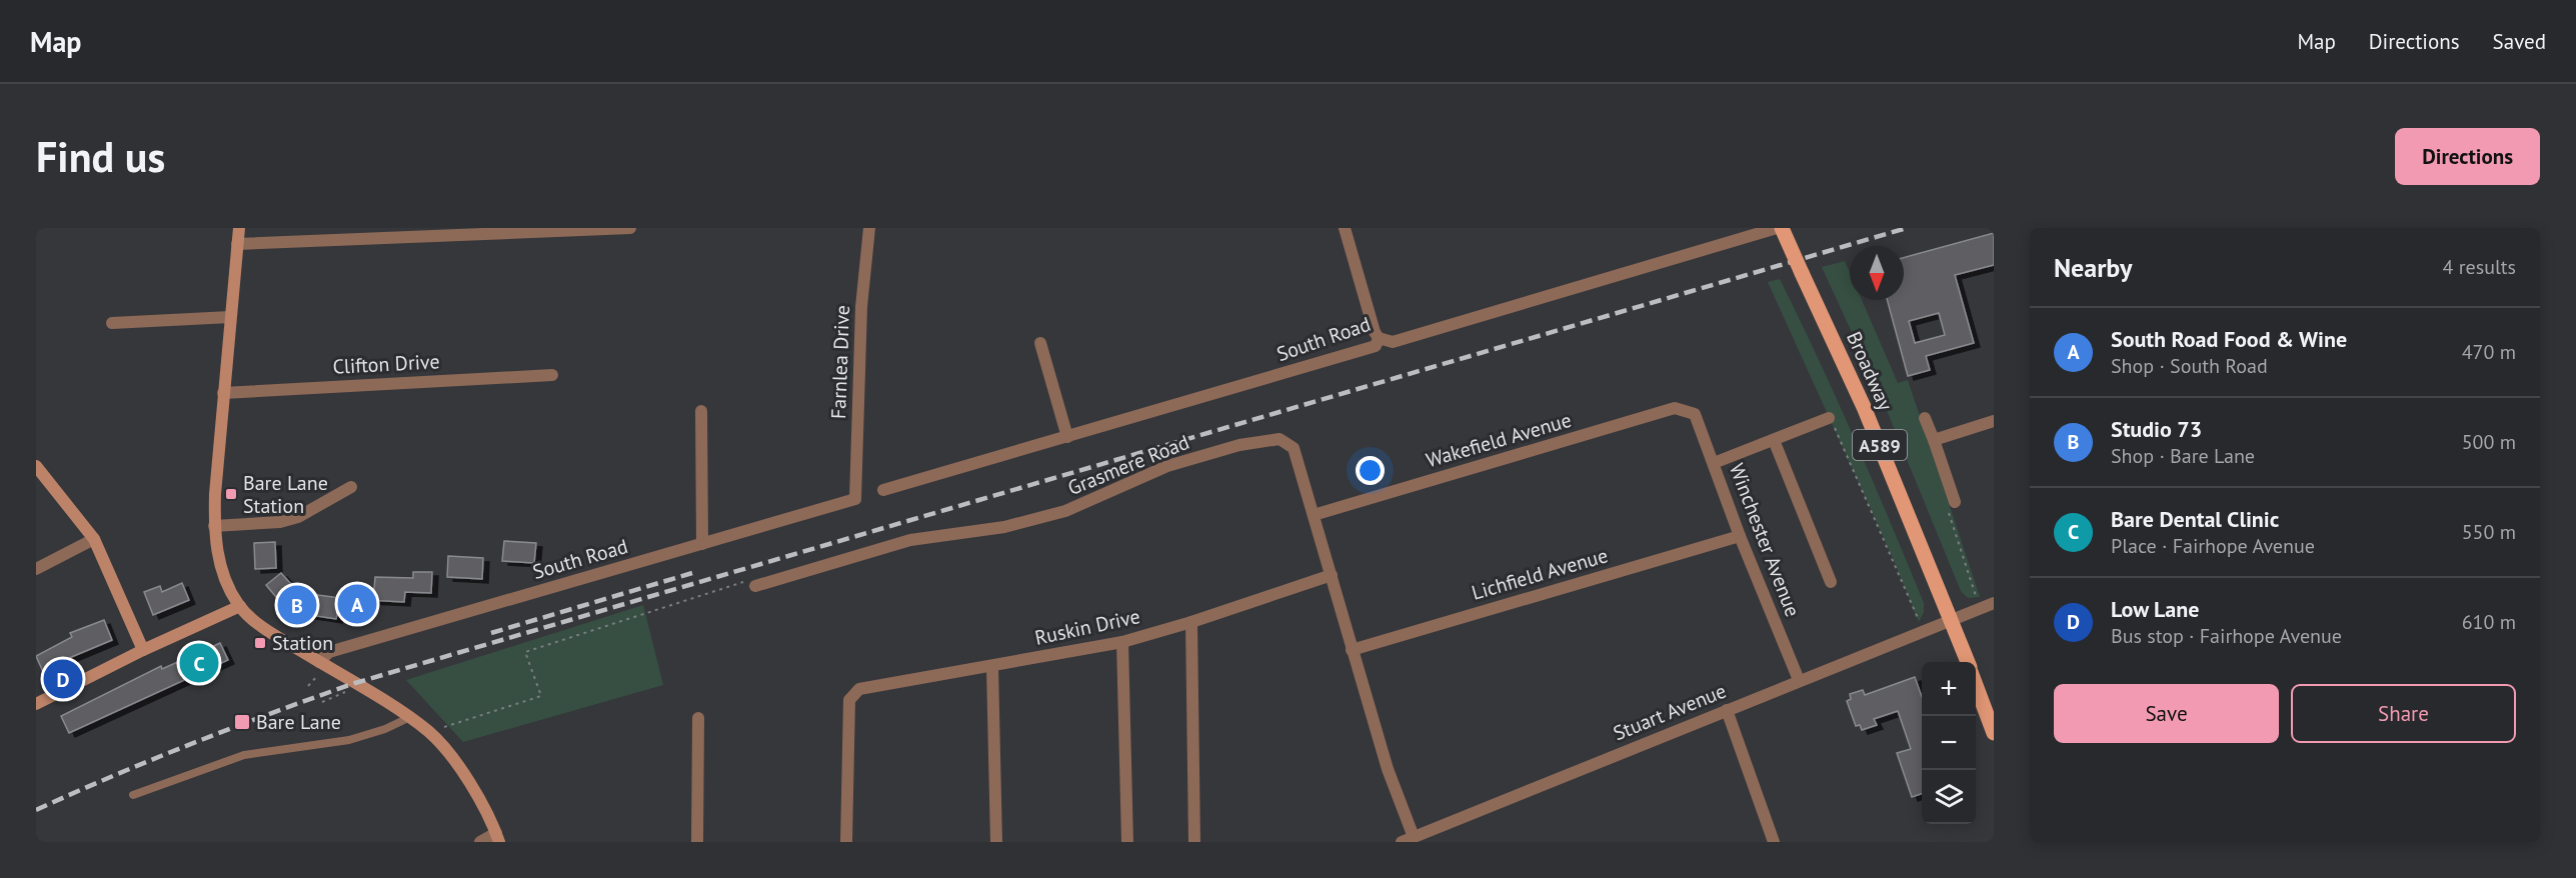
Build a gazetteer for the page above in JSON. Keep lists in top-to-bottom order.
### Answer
{
  "streets": {
    "main road": ["Broadway", "A589"],
    "street": [
      "South Road",
      "Farnlea Drive",
      "Clifton Drive",
      "Wakefield Avenue",
      "Grasmere Road",
      "Winchester Avenue",
      "Lichfield Avenue",
      "Ruskin Drive",
      "Stuart Avenue"
    ]
  },
  "crossings": [
    ["South Road", "Farnlea Drive"],
    ["South Road", "Broadway"],
    ["Broadway", "Stuart Avenue"],
    ["Wakefield Avenue", "Grasmere Road"],
    ["Wakefield Avenue", "Winchester Avenue"],
    ["Grasmere Road", "Lichfield Avenue"],
    ["Grasmere Road", "Ruskin Drive"],
    ["Grasmere Road", "Stuart Avenue"],
    ["Winchester Avenue", "Lichfield Avenue"],
    ["Winchester Avenue", "Stuart Avenue"]
  ],
  "places": {
    "transit": ["Bare Lane Station", "Station", "Bare Lane"]
  },
  "north": "bottom",
  "page": {
    "header": "Map",
    "nav": ["Map", "Directions", "Saved"],
    "buttons": [
      "Directions",
      ["Save", "Share"]
    ],
    "title": "Find us",
    "heading": ["Nearby", "4 results"],
    "list": [
      {
        "mark": "A",
        "name": "South Road Food & Wine",
        "note": "Shop · South Road",
        "value": "470 m"
      },
      {
        "mark": "B",
        "name": "Studio 73",
        "note": "Shop · Bare Lane",
        "value": "500 m"
      },
      {
        "mark": "C",
        "name": "Bare Dental Clinic",
        "note": "Place · Fairhope Avenue",
        "value": "550 m"
      },
      {
        "mark": "D",
        "name": "Low Lane",
        "note": "Bus stop · Fairhope Avenue",
        "value": "610 m"
      }
    ],
    "pins": [
      "A",
      "B",
      "C",
      "D"
    ],
    "map_buttons": ["+", "−"]
  }
}
